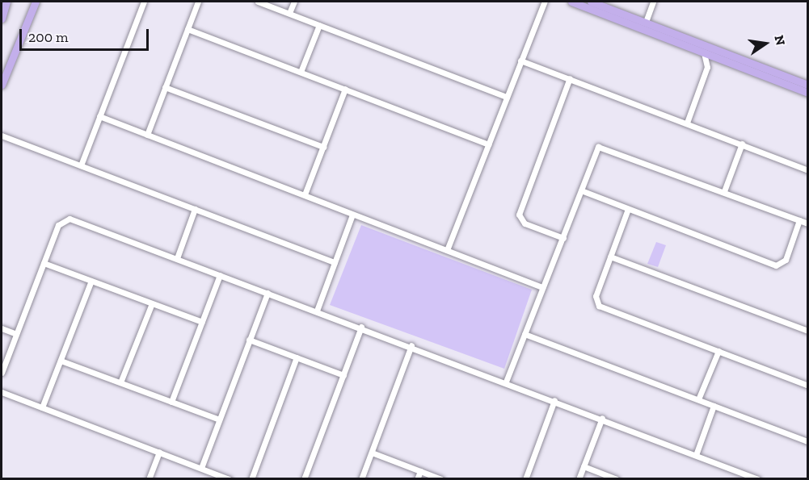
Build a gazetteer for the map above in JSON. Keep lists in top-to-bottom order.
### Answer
{
  "scale_bar": "200 m",
  "north": "right"
}
